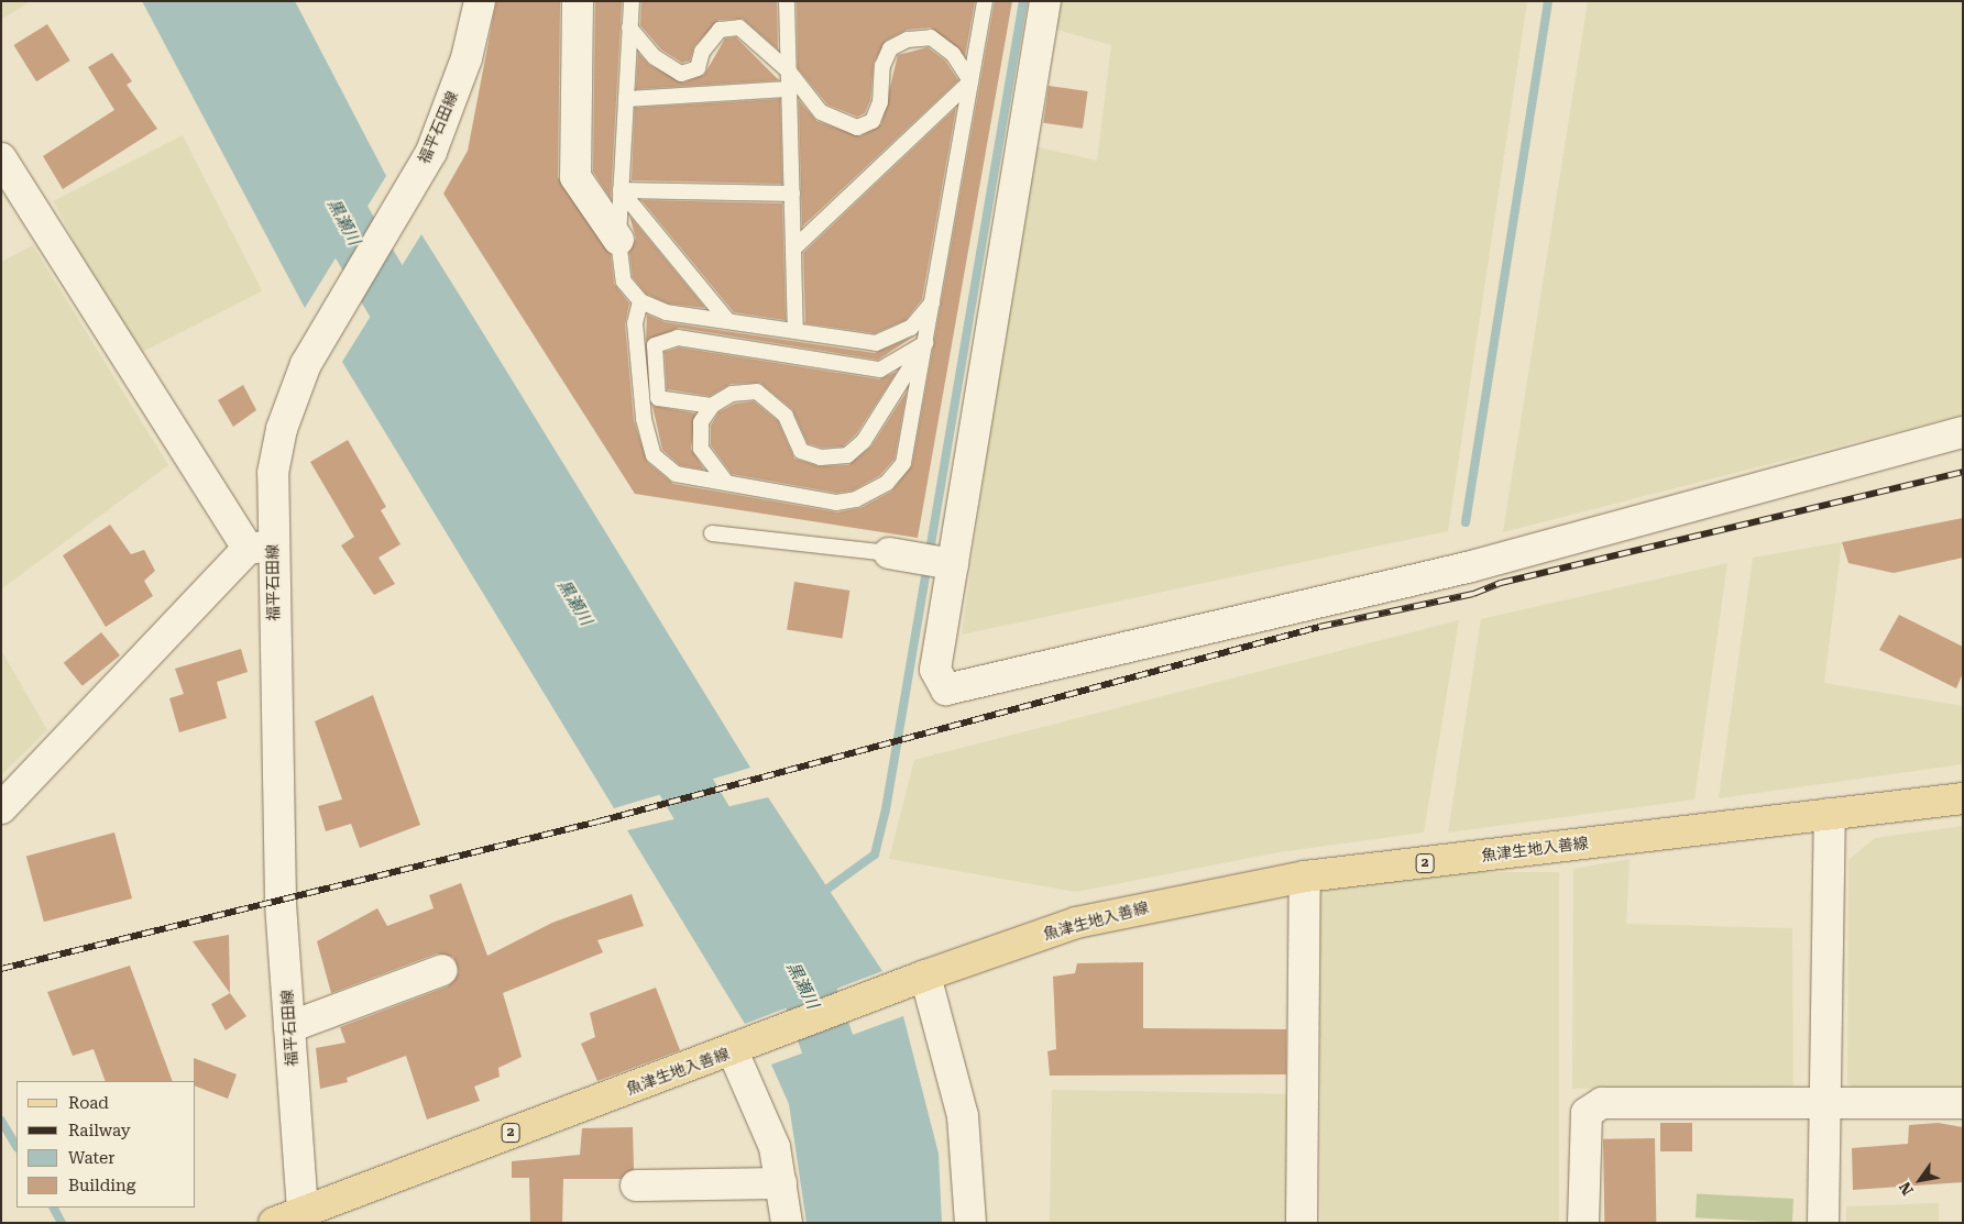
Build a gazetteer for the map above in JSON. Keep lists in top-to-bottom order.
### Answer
{
  "streets": {
    "main road": ["魚津生地入善線", "2"],
    "street": ["福平石田線"]
  },
  "crossings": [
    ["福平石田線", "魚津生地入善線"]
  ],
  "water": ["黒瀬川"],
  "legend": [
    "Road",
    "Railway",
    "Water",
    "Building"
  ],
  "north": "bottom left"
}
